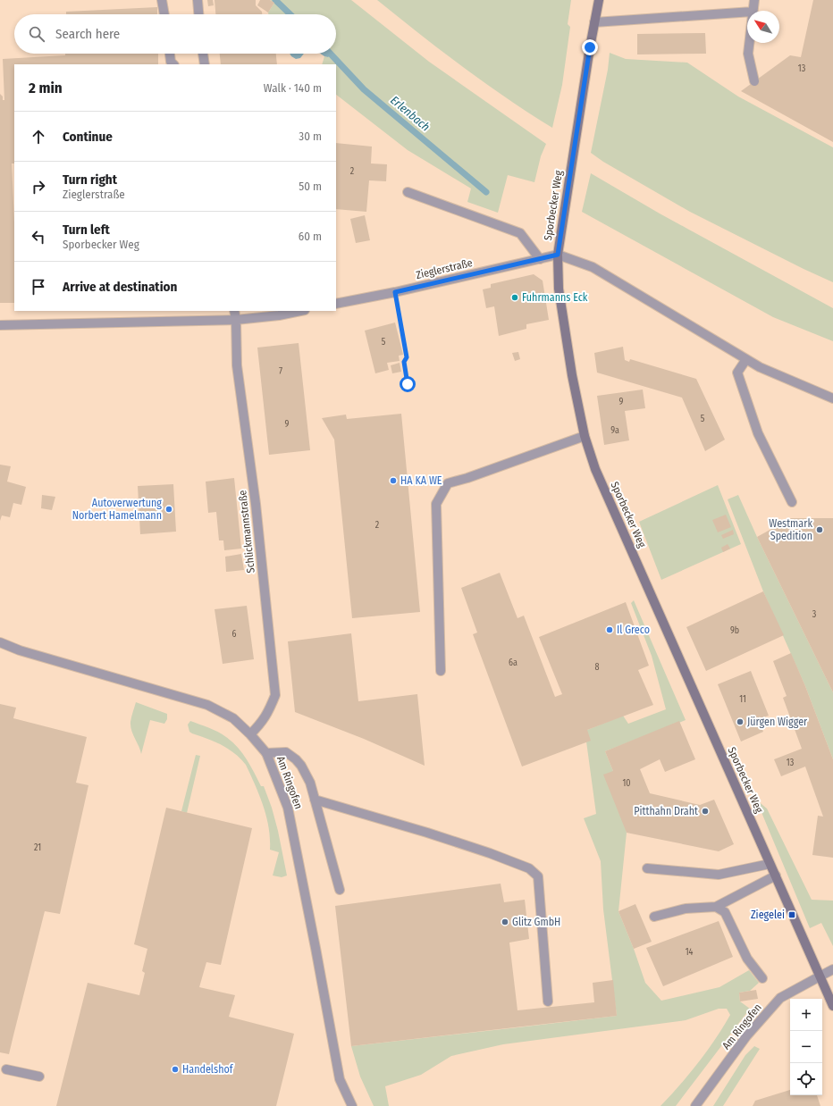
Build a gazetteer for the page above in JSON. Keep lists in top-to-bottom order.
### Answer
{
  "streets": {
    "street": [
      "Sporbecker Weg",
      "Zieglerstraße",
      "Schlickmannstraße",
      "Am Ringofen"
    ]
  },
  "crossings": [
    ["Sporbecker Weg", "Zieglerstraße"],
    ["Sporbecker Weg", "Am Ringofen"],
    ["Schlickmannstraße", "Am Ringofen"]
  ],
  "water": ["Erlenbach"],
  "places": {
    "other": [
      "Fuhrmanns Eck",
      "HA KA WE",
      "Autoverwertung Norbert Hamelmann",
      "Westmark Spedition",
      "Il Greco",
      "Jürgen Wigger",
      "Pitthahn Draht",
      "Glitz GmbH",
      "Handelshof"
    ],
    "transit": ["Ziegelei"]
  },
  "house_numbers": [
    "13",
    "2",
    "5",
    "7",
    "9",
    "5",
    "9",
    "9a",
    "2",
    "3",
    "9b",
    "6",
    "6a",
    "8",
    "11",
    "13",
    "10",
    "21",
    "14"
  ],
  "north": "top left",
  "page": {
    "search": "Search here",
    "heading": ["2 min", "Walk · 140 m"],
    "list": [
      ["Continue", "30 m"],
      ["Turn right", "Zieglerstraße", "50 m"],
      ["Turn left", "Sporbecker Weg", "60 m"],
      "Arrive at destination"
    ],
    "map_buttons": ["+", "−"]
  }
}
